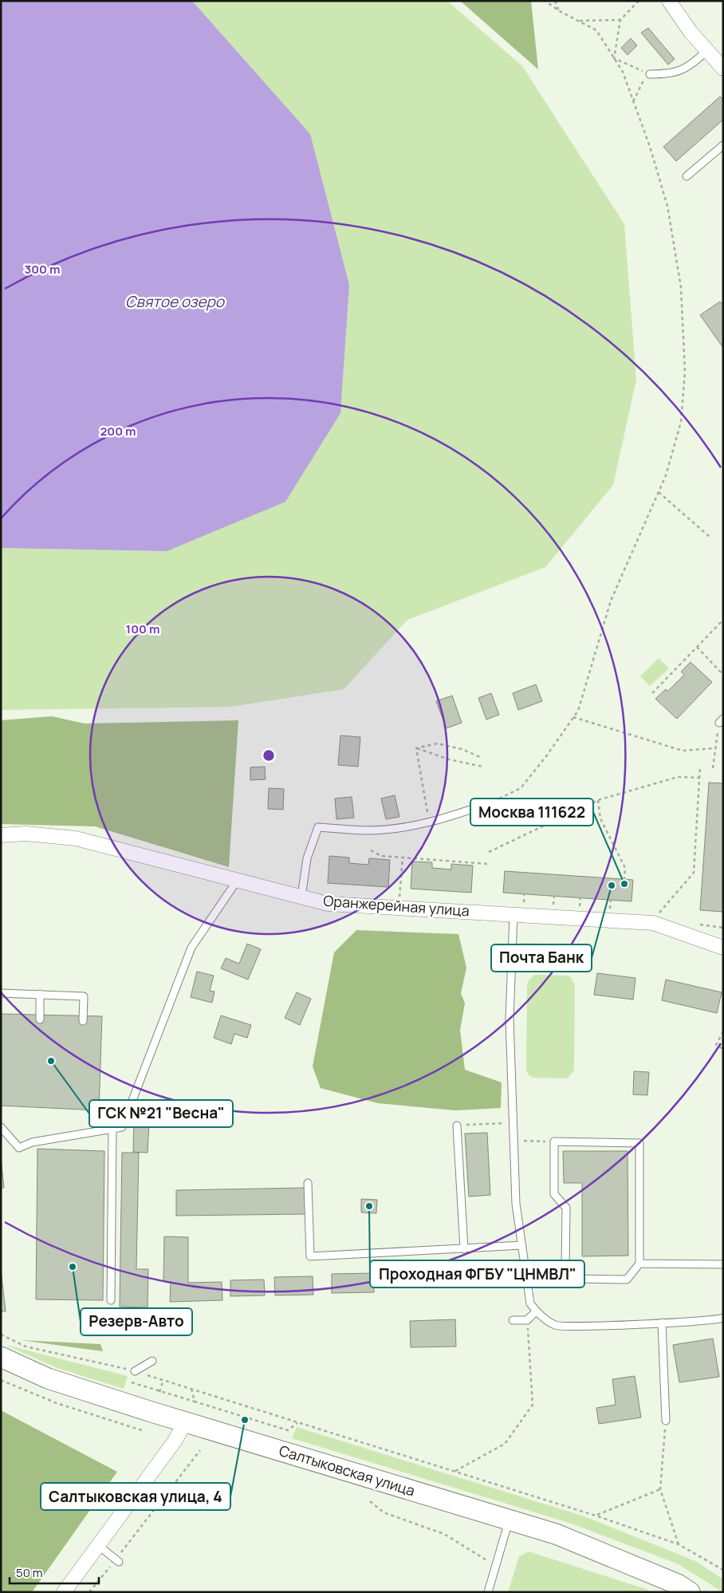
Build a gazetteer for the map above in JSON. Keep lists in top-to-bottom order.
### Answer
{
  "streets": {
    "main road": ["Салтыковская улица"],
    "street": ["Оранжерейная улица"]
  },
  "water": ["Святое озеро"],
  "places": [
    "Москва 111622",
    "Почта Банк",
    "ГСК №21 \"Весна\"",
    "Проходная ФГБУ \"ЦНМВЛ\"",
    "Резерв-Авто",
    "Салтыковская улица, 4"
  ],
  "scale_bar": "50 m",
  "rings": ["300 m", "200 m", "100 m"]
}
